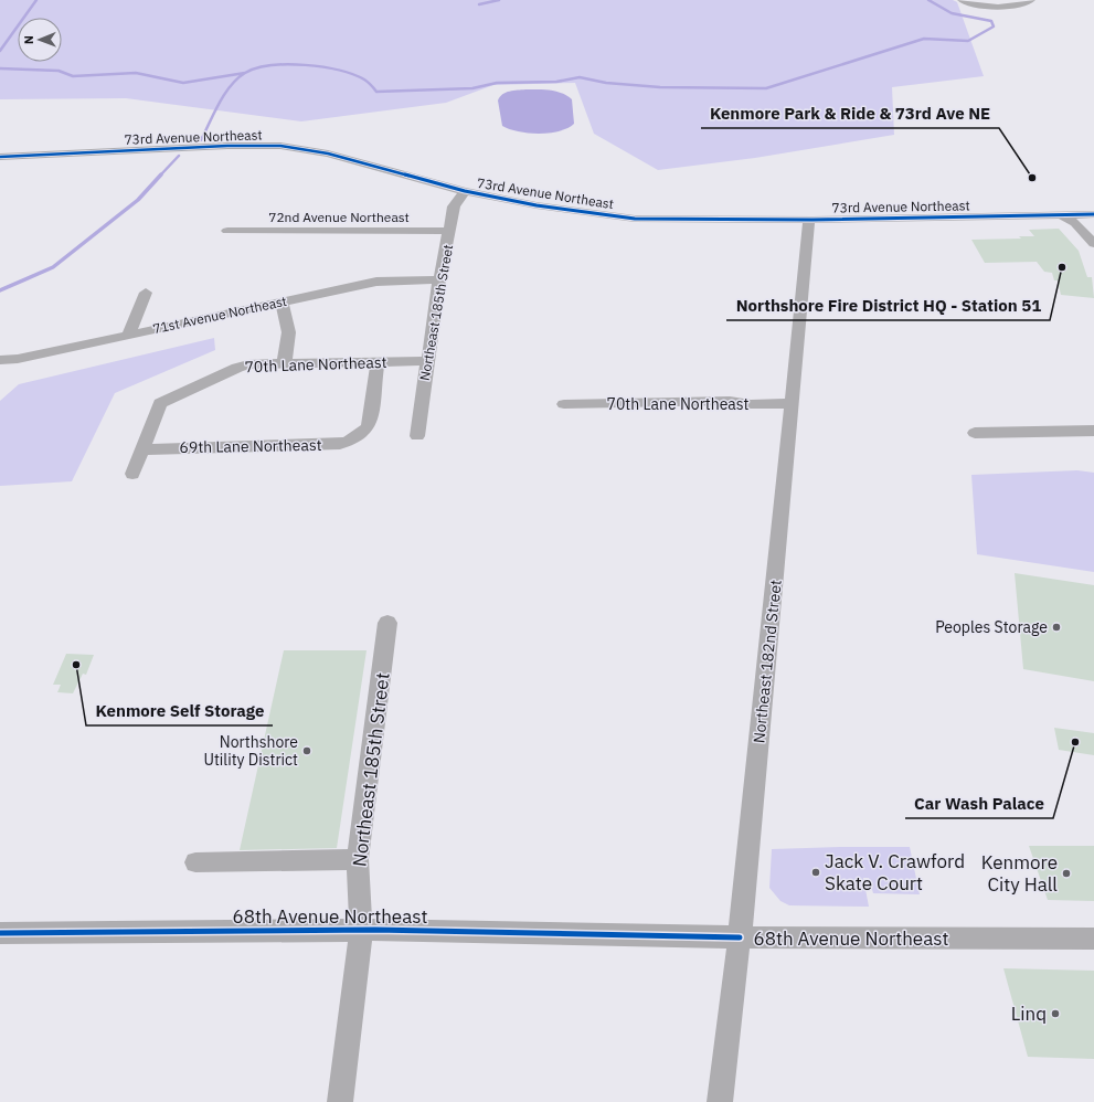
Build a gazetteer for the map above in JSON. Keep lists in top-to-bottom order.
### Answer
{
  "streets": {
    "street": [
      "73rd Avenue Northeast",
      "72nd Avenue Northeast",
      "Northeast 185th Street",
      "71st Avenue Northeast",
      "70th Lane Northeast",
      "69th Lane Northeast",
      "Northeast 182nd Street",
      "68th Avenue Northeast"
    ]
  },
  "crossings": [
    ["73rd Avenue Northeast", "Northeast 185th Street"],
    ["73rd Avenue Northeast", "Northeast 182nd Street"],
    ["72nd Avenue Northeast", "Northeast 185th Street"],
    ["Northeast 185th Street", "71st Avenue Northeast"],
    ["Northeast 185th Street", "70th Lane Northeast"],
    ["Northeast 185th Street", "68th Avenue Northeast"],
    ["70th Lane Northeast", "69th Lane Northeast"],
    ["70th Lane Northeast", "Northeast 182nd Street"],
    ["Northeast 182nd Street", "68th Avenue Northeast"]
  ],
  "places": [
    "Kenmore Park & Ride & 73rd Ave NE",
    "Northshore Fire District HQ - Station 51",
    "Peoples Storage",
    "Kenmore Self Storage",
    "Car Wash Palace",
    "Northshore Utility District",
    "Jack V. Crawford Skate Court",
    "Kenmore City Hall",
    "Linq"
  ],
  "north": "left"
}
